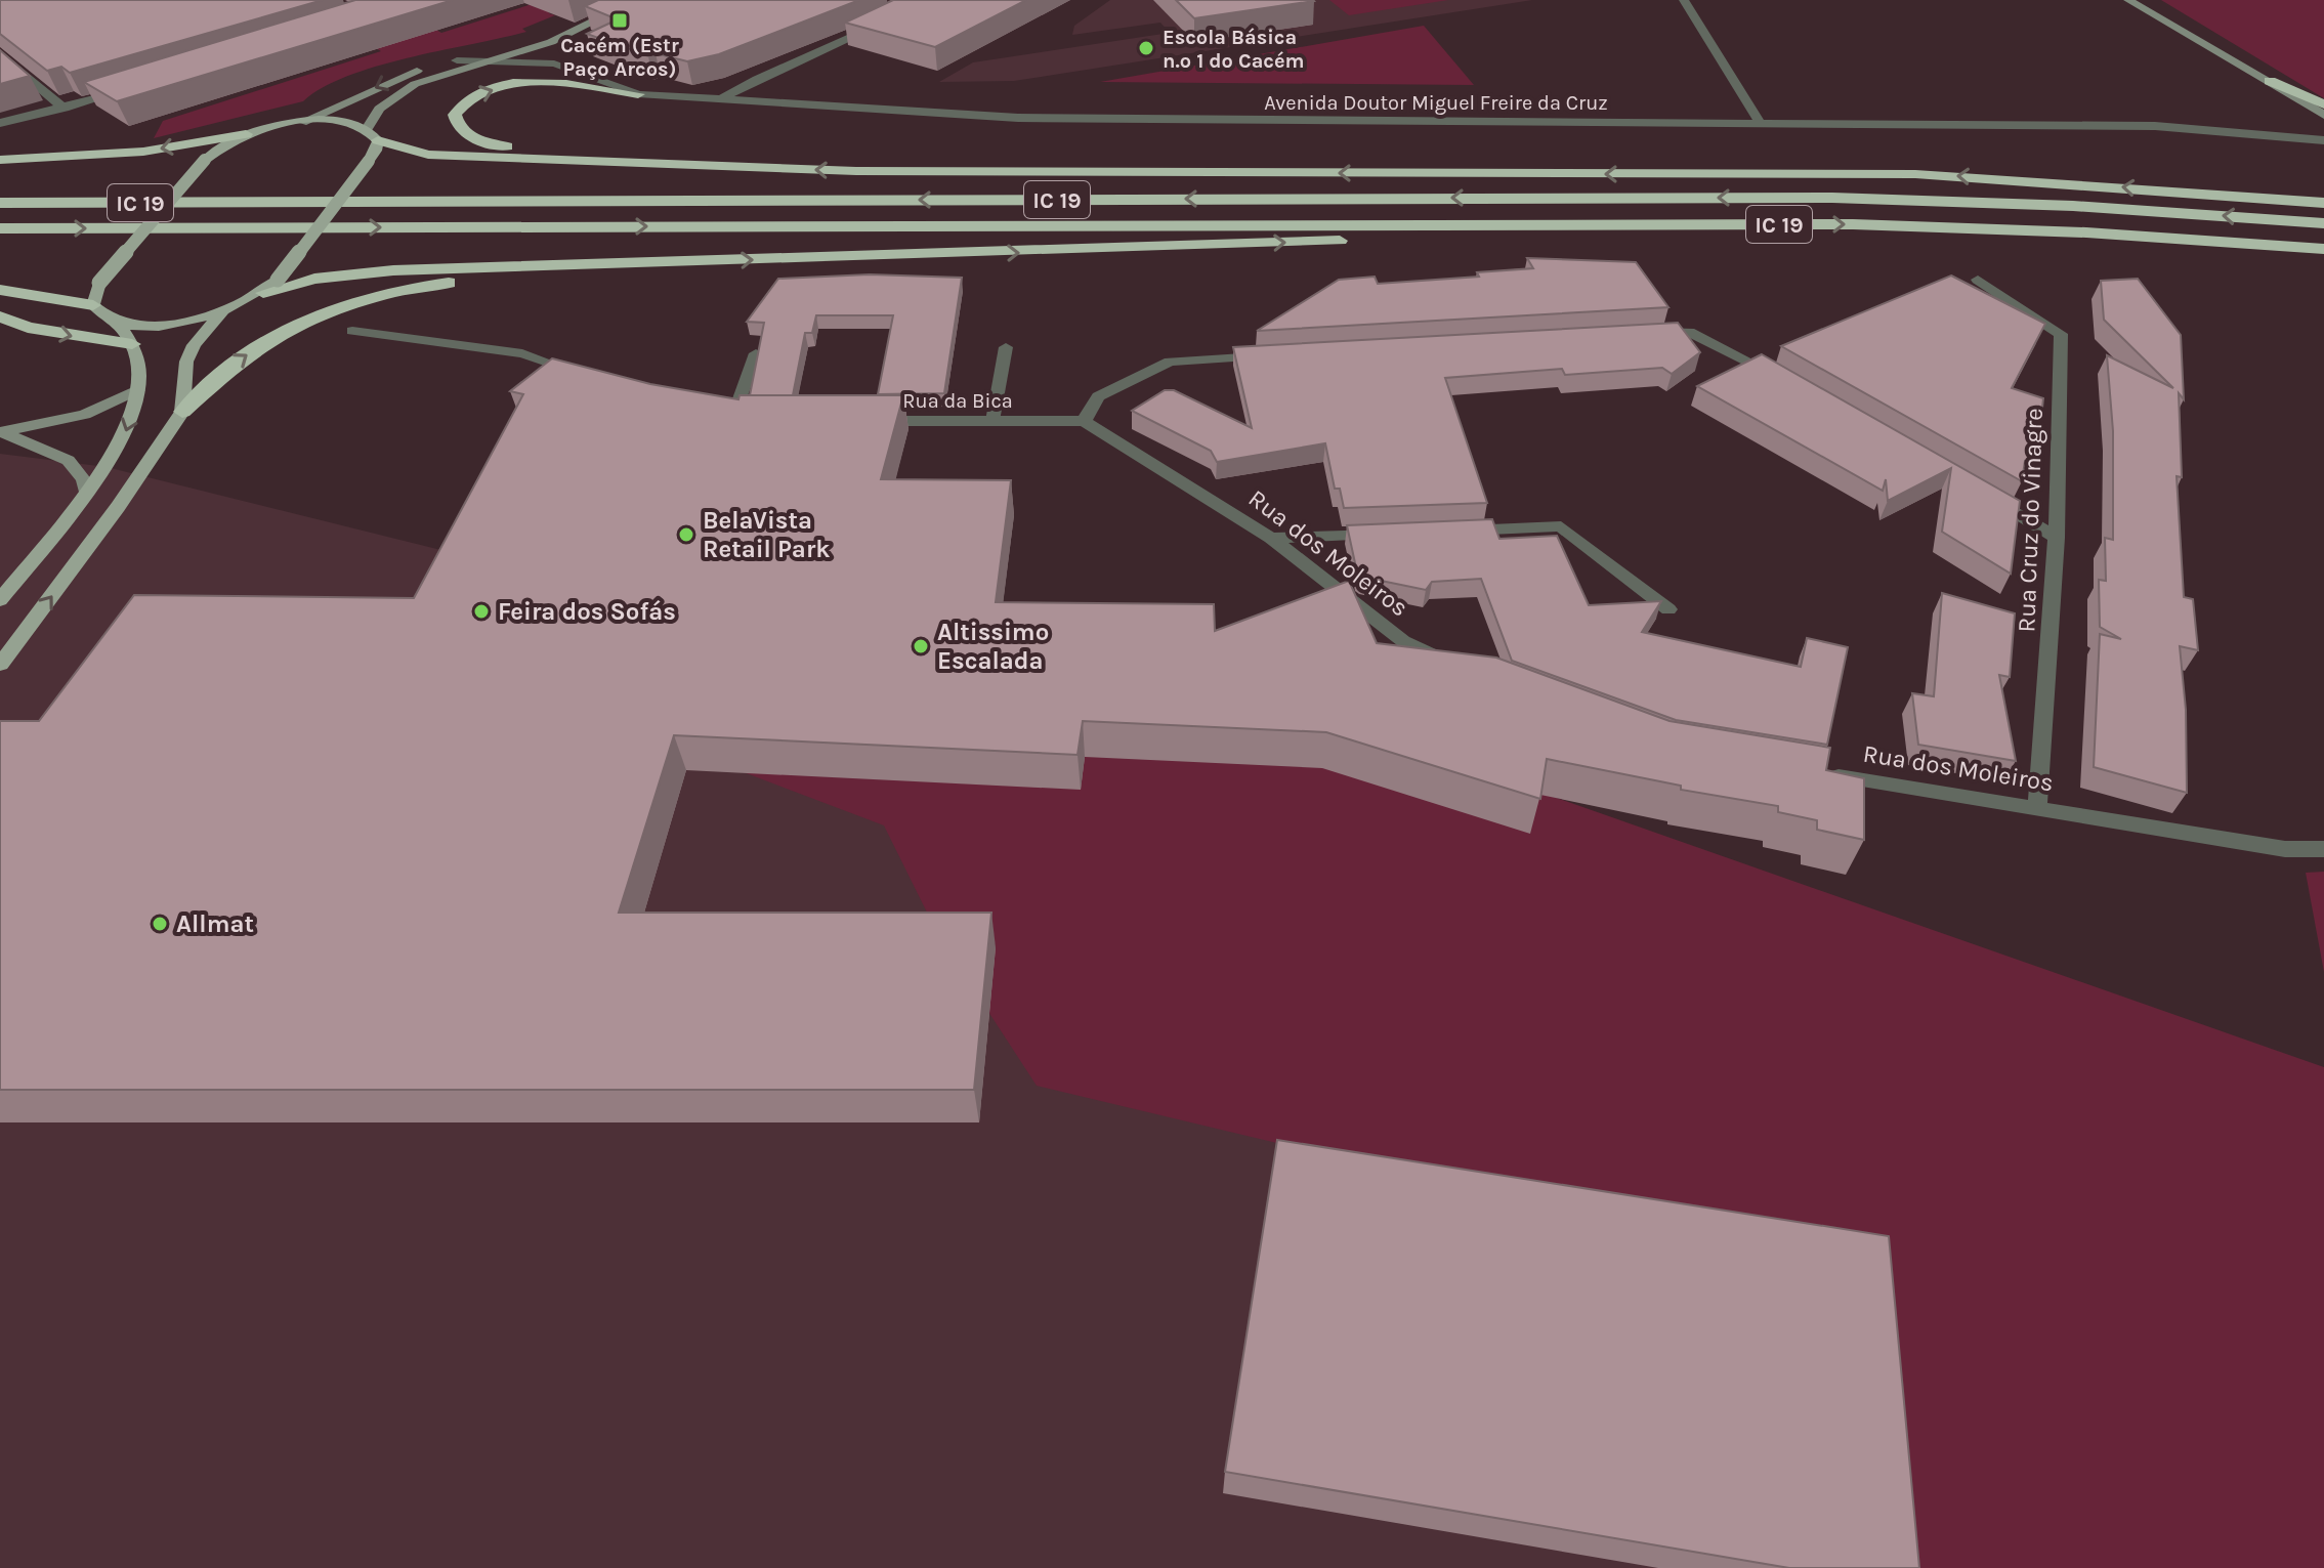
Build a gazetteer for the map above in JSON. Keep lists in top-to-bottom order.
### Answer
{
  "streets": {
    "highway": ["IC 19"],
    "street": [
      "Avenida Doutor Miguel Freire da Cruz",
      "Rua da Bica",
      "Rua Cruz do Vinagre",
      "Rua dos Moleiros"
    ]
  },
  "crossings": [
    ["Rua da Bica", "Rua dos Moleiros"],
    ["Rua Cruz do Vinagre", "Rua dos Moleiros"]
  ],
  "places": {
    "transit": ["Cacém (Estr Paço Arcos)"],
    "other": [
      "Escola Básica n.º 1 do Cacém",
      "BelaVista Retail Park",
      "Feira dos Sofás",
      "Altissimo Escalada",
      "Allmat"
    ]
  }
}
